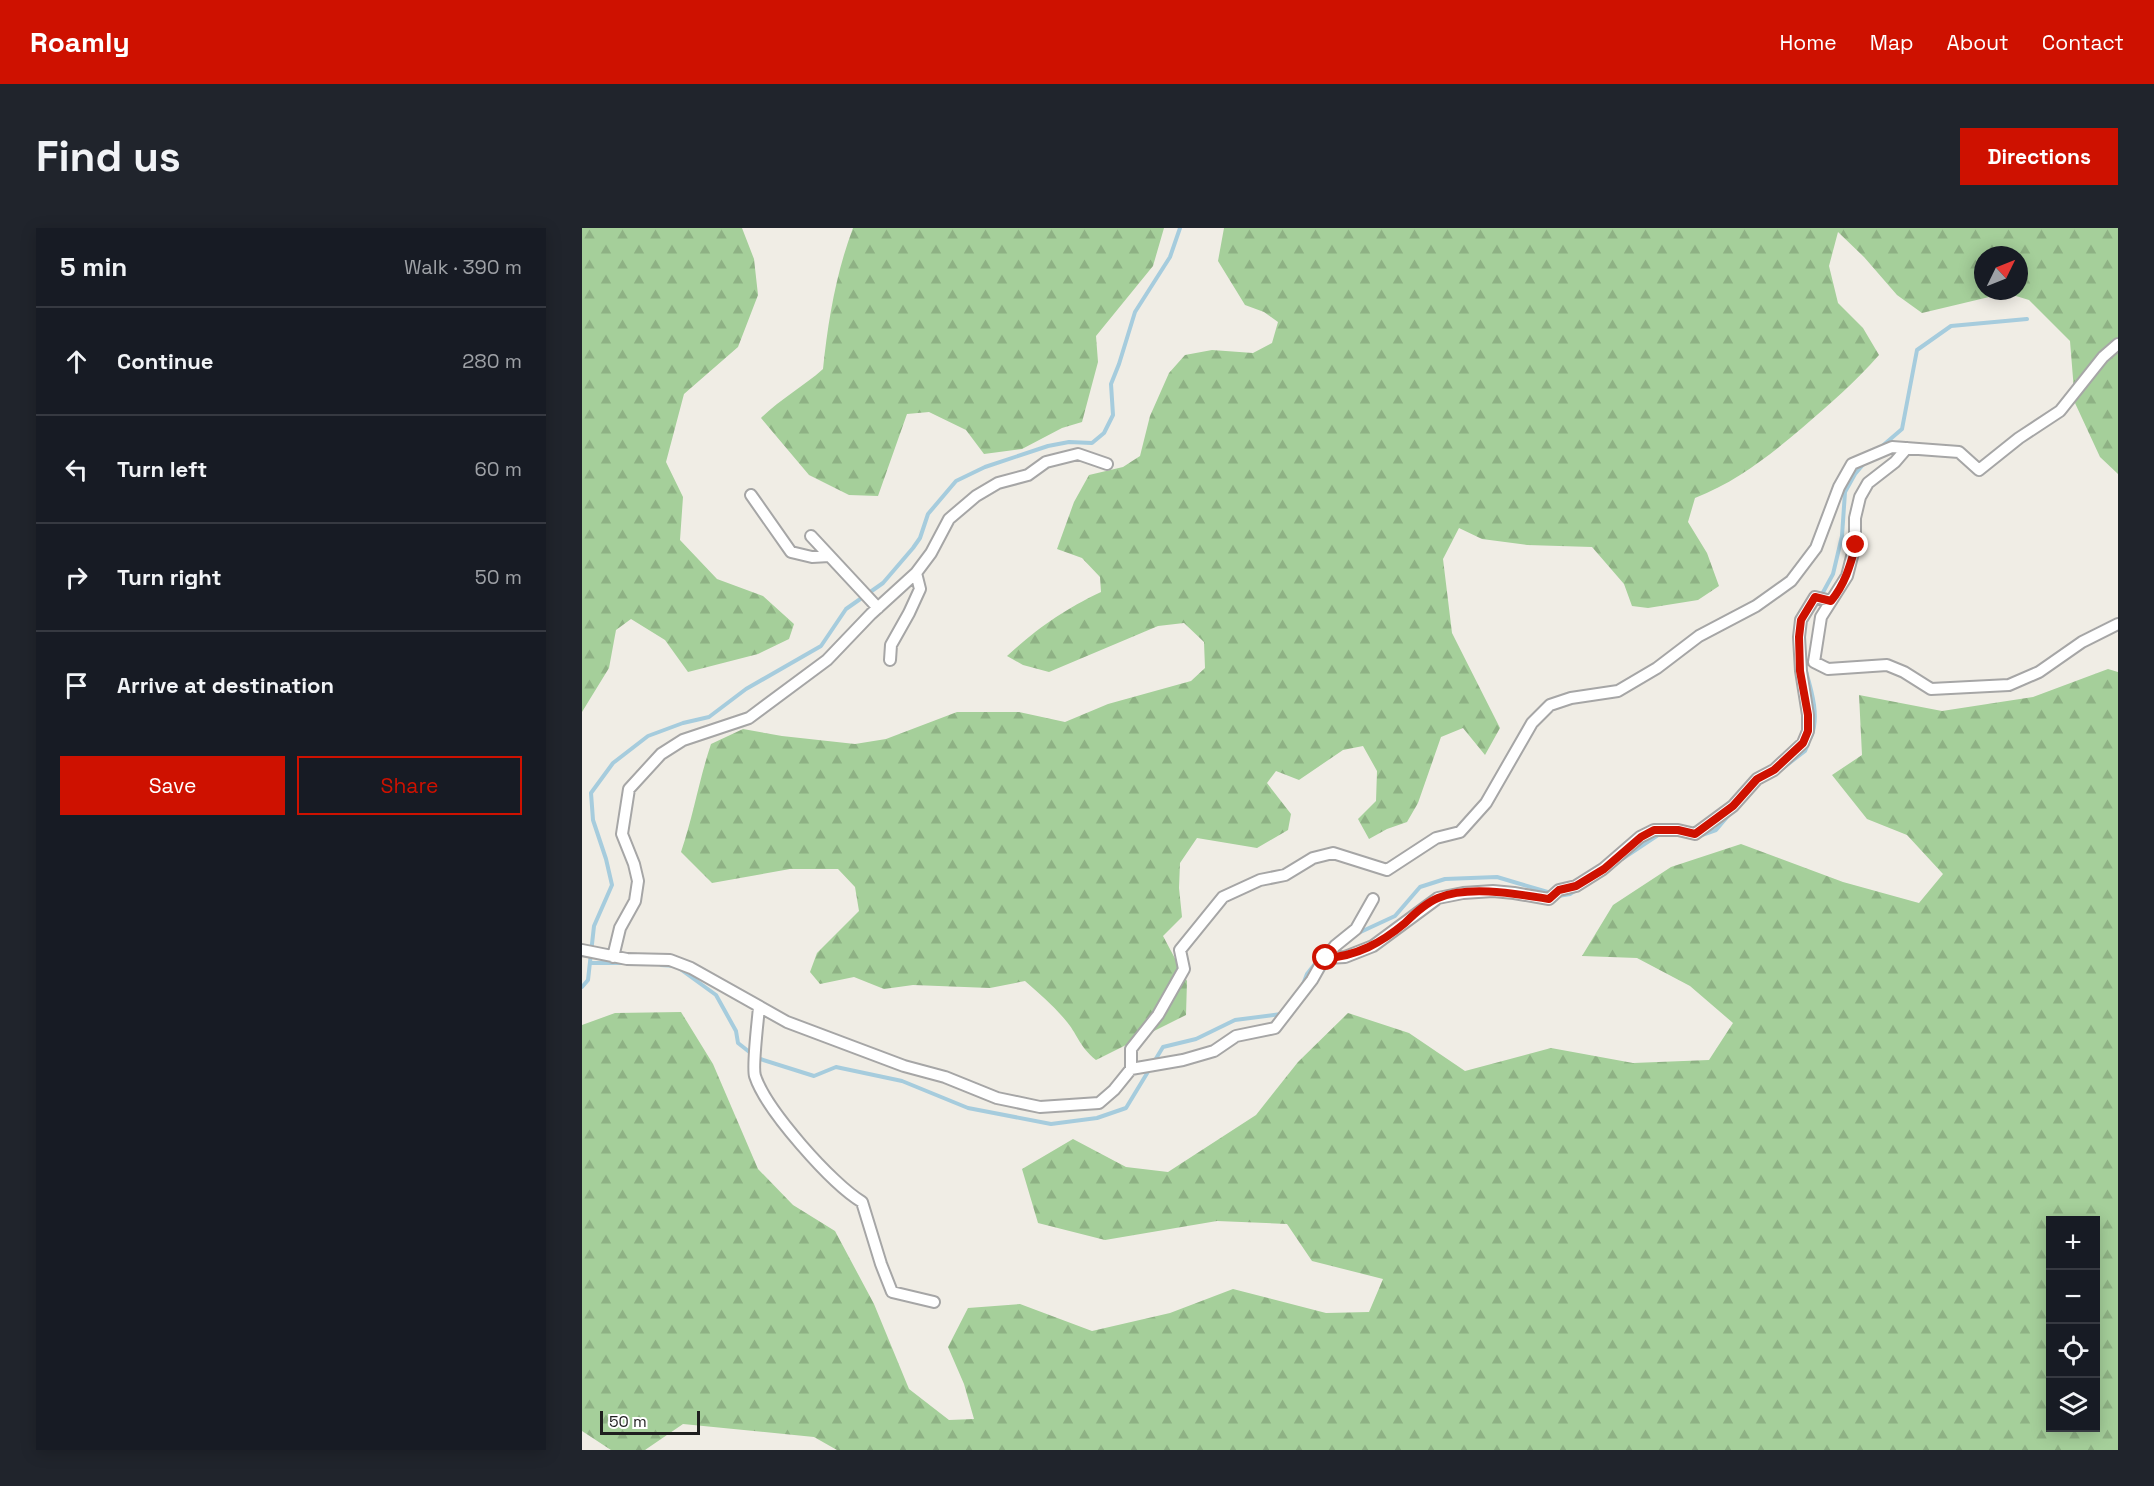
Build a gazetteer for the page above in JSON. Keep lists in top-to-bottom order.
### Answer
{
  "scale_bar": "50 m",
  "north": "top right",
  "page": {
    "header": "Roamly",
    "nav": [
      "Home",
      "Map",
      "About",
      "Contact"
    ],
    "buttons": [
      "Directions",
      ["Save", "Share"]
    ],
    "title": "Find us",
    "heading": ["5 min", "Walk · 390 m"],
    "list": [
      ["Continue", "280 m"],
      ["Turn left", "60 m"],
      ["Turn right", "50 m"],
      "Arrive at destination"
    ],
    "map_buttons": ["+", "−"],
    "scale": "50 m"
  }
}
